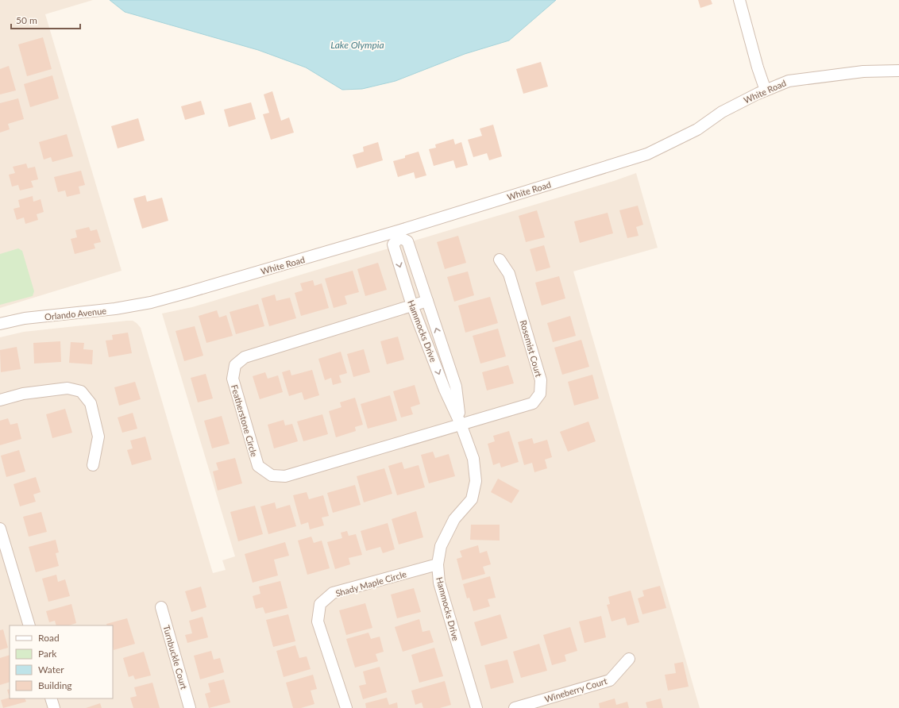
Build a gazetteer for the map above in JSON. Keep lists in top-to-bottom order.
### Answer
{
  "streets": {
    "street": [
      "White Road",
      "Orlando Avenue",
      "Hammocks Drive",
      "Rosemist Court",
      "Featherstone Circle",
      "Shady Maple Circle",
      "Turnbuckle Court",
      "Wineberry Court"
    ]
  },
  "crossings": [
    ["White Road", "Orlando Avenue"],
    ["White Road", "Hammocks Drive"],
    ["Hammocks Drive", "Rosemist Court"],
    ["Hammocks Drive", "Featherstone Circle"],
    ["Hammocks Drive", "Shady Maple Circle"],
    ["Rosemist Court", "Featherstone Circle"]
  ],
  "water": ["Lake Olympia"],
  "legend": [
    "Road",
    "Park",
    "Water",
    "Building"
  ],
  "scale_bar": "50 m"
}
